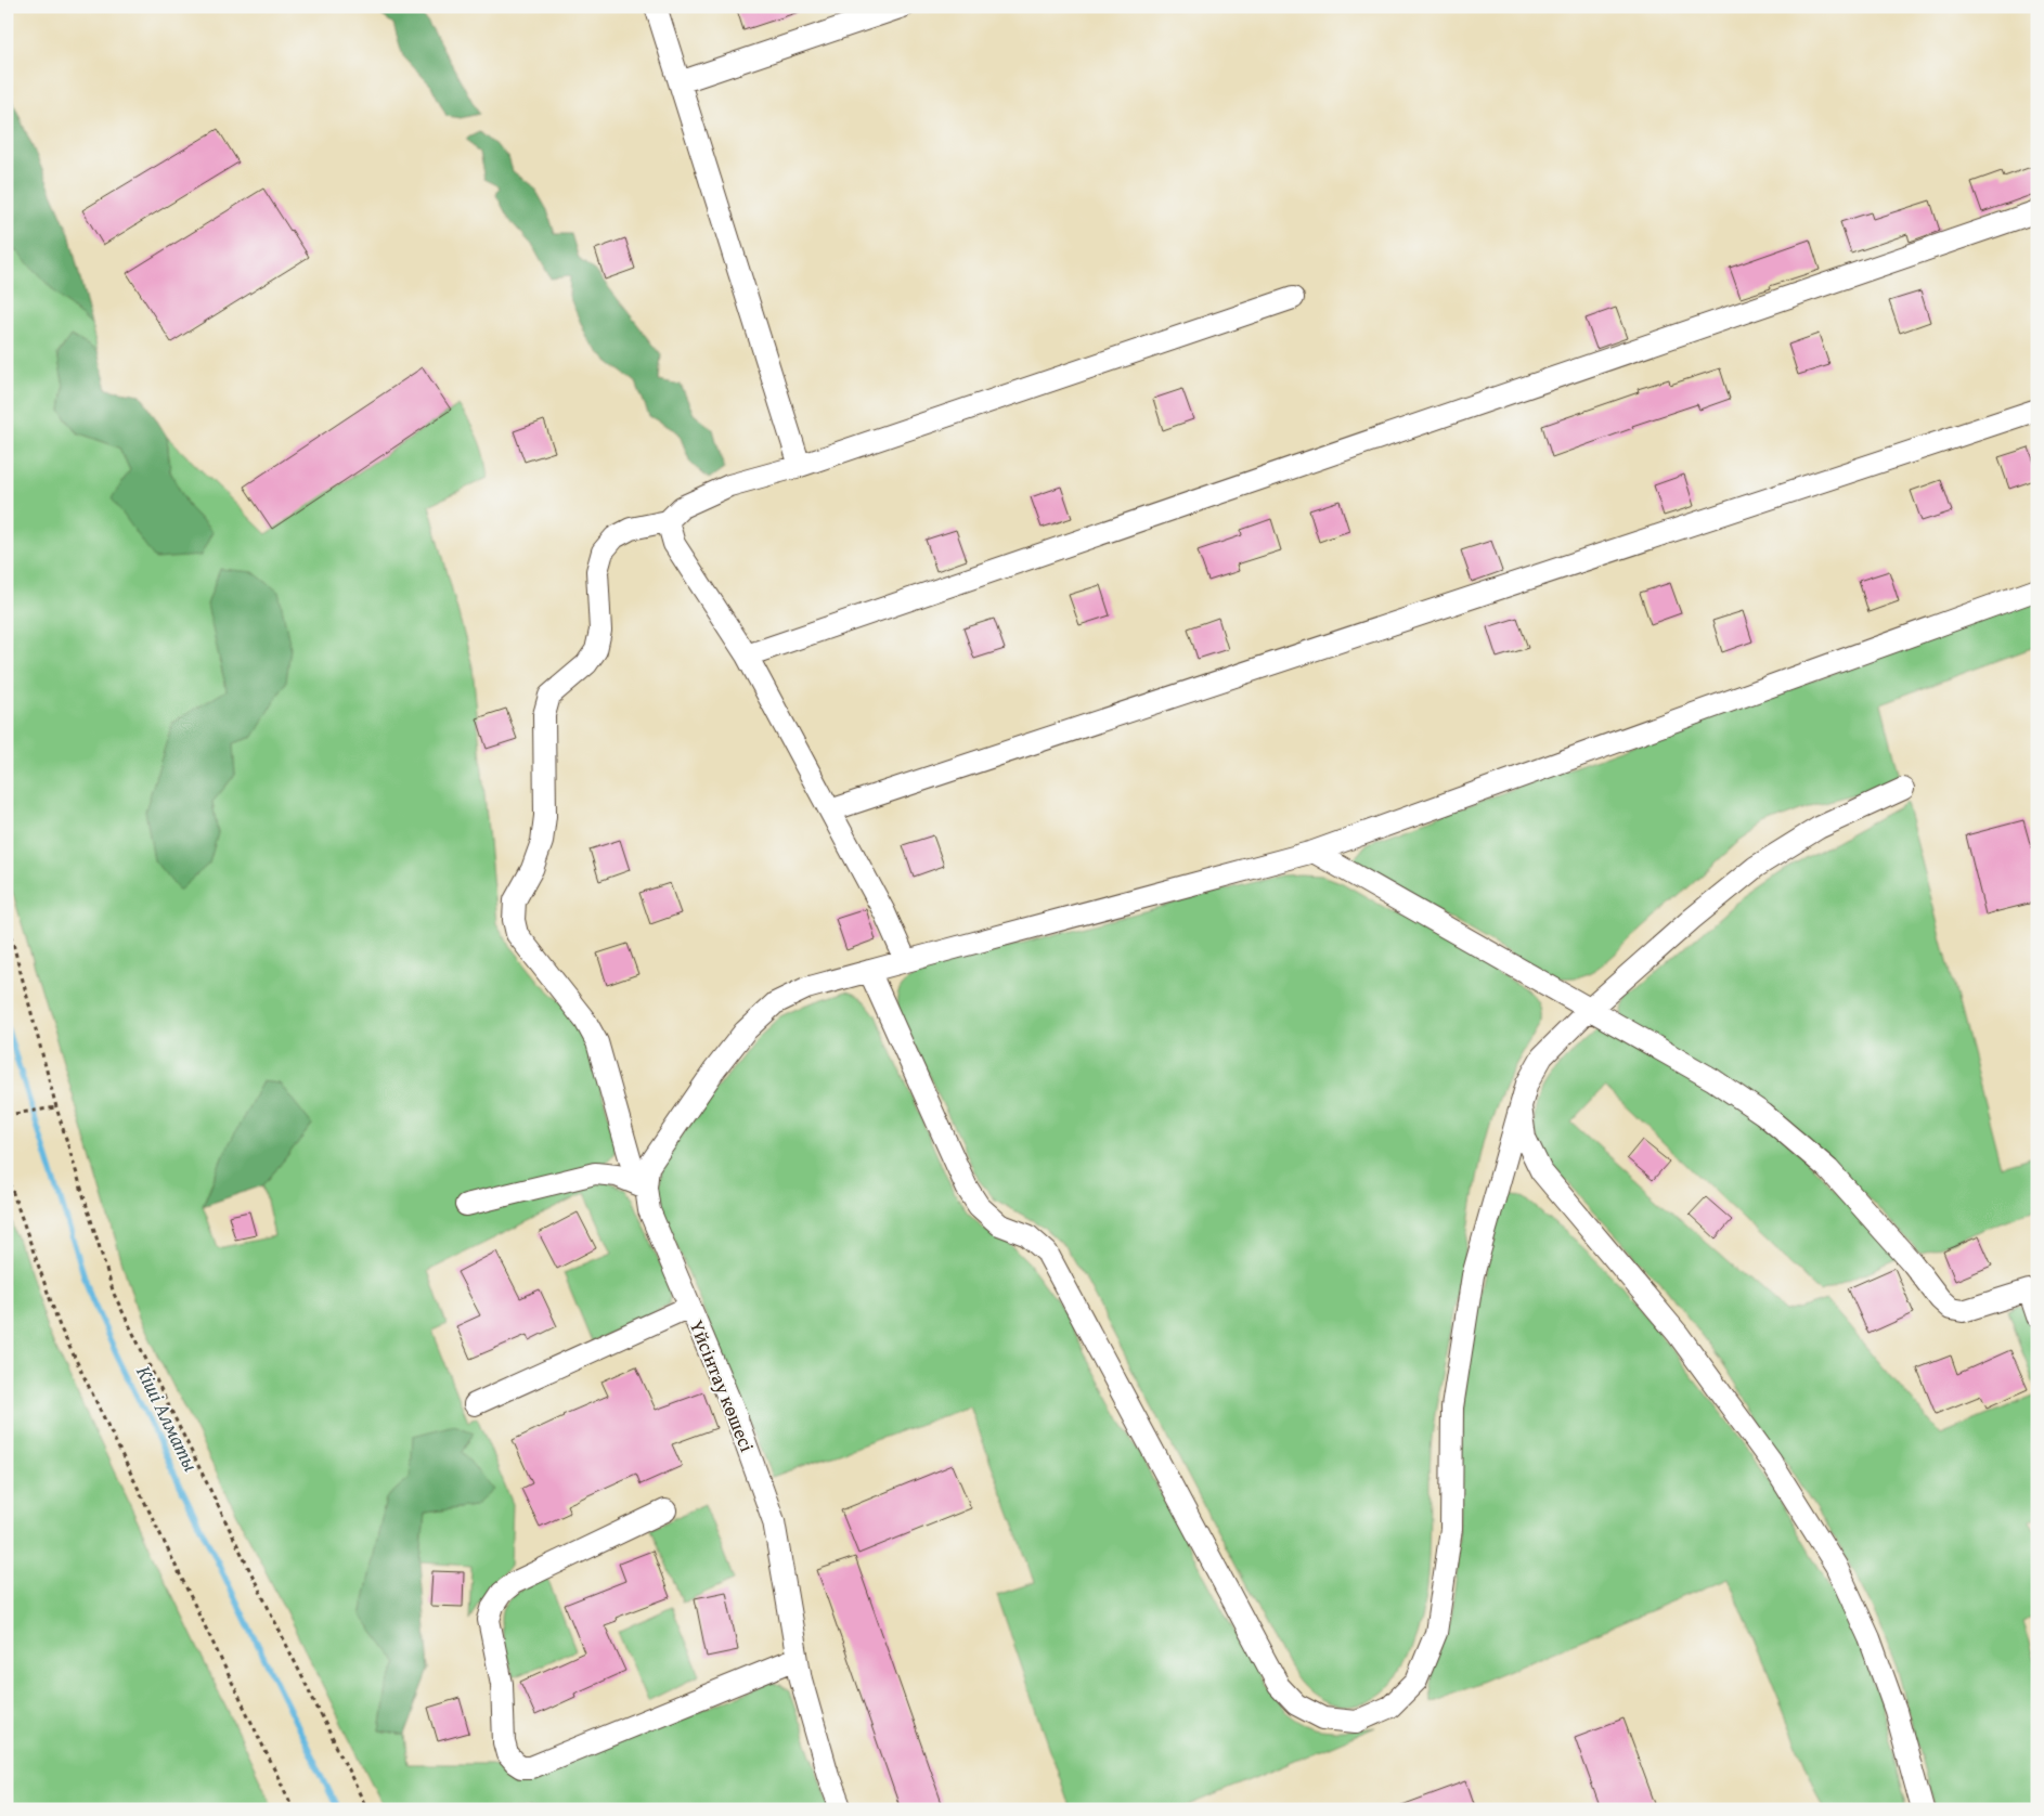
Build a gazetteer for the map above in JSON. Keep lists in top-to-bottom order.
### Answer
{
  "streets": {
    "street": ["Үйсінтау көшесі"]
  },
  "water": ["Кіші Алматы"]
}
